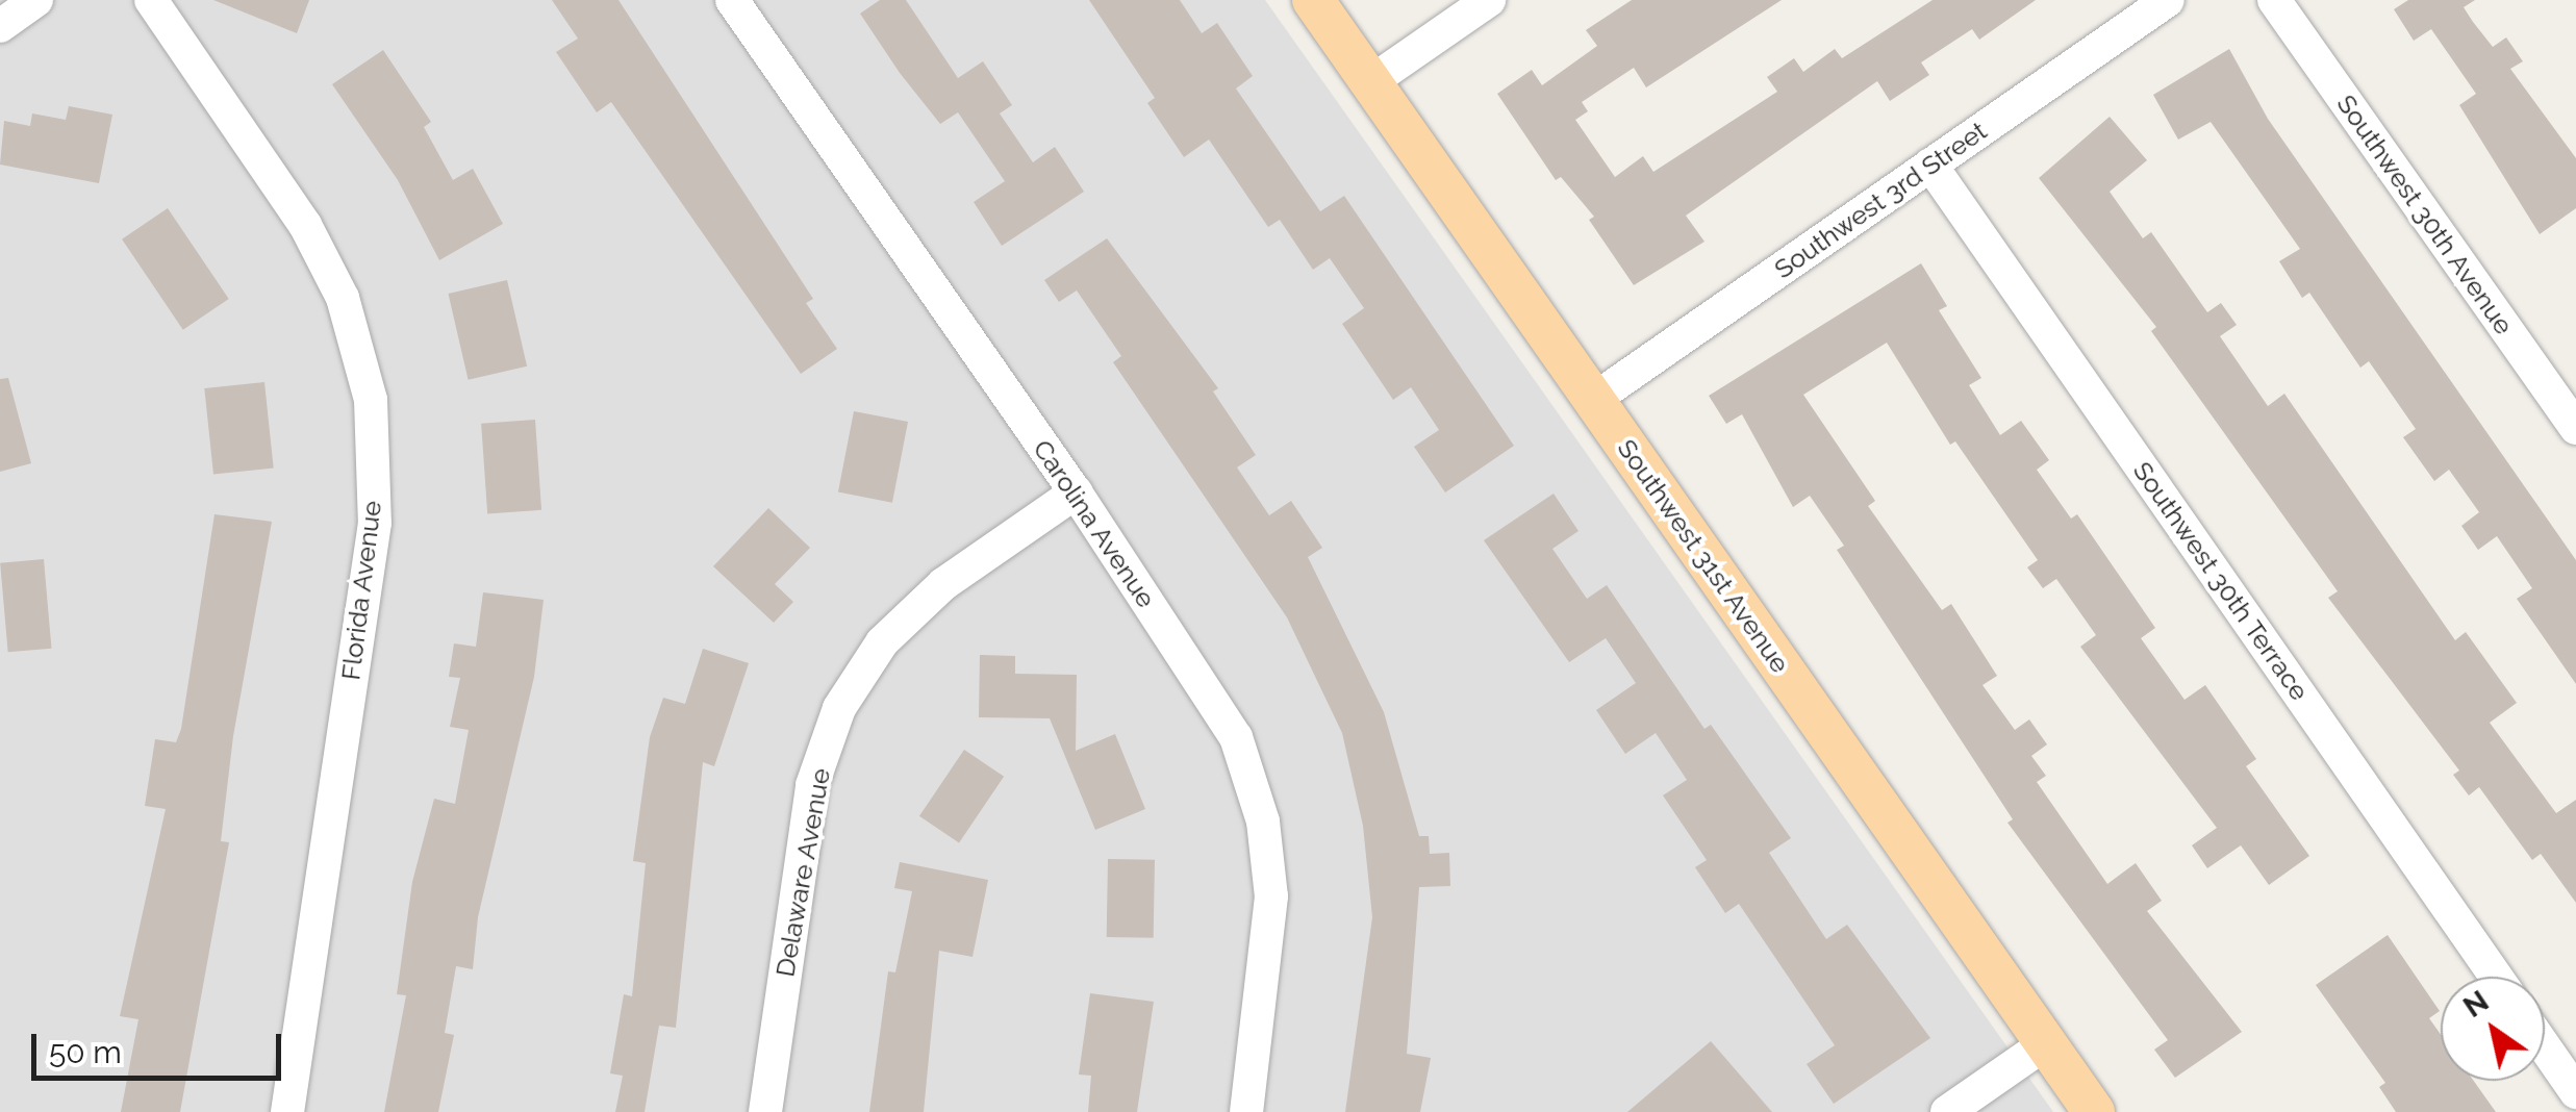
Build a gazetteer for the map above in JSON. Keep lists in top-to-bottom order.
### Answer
{
  "streets": {
    "main road": ["Southwest 31st Avenue"],
    "street": [
      "Southwest 3rd Street",
      "Southwest 30th Avenue",
      "Carolina Avenue",
      "Southwest 30th Terrace",
      "Florida Avenue",
      "Delaware Avenue"
    ]
  },
  "crossings": [
    ["Southwest 3rd Street", "Southwest 31st Avenue"],
    ["Southwest 3rd Street", "Southwest 30th Terrace"],
    ["Carolina Avenue", "Delaware Avenue"]
  ],
  "scale_bar": "50 m",
  "north": "top left"
}
